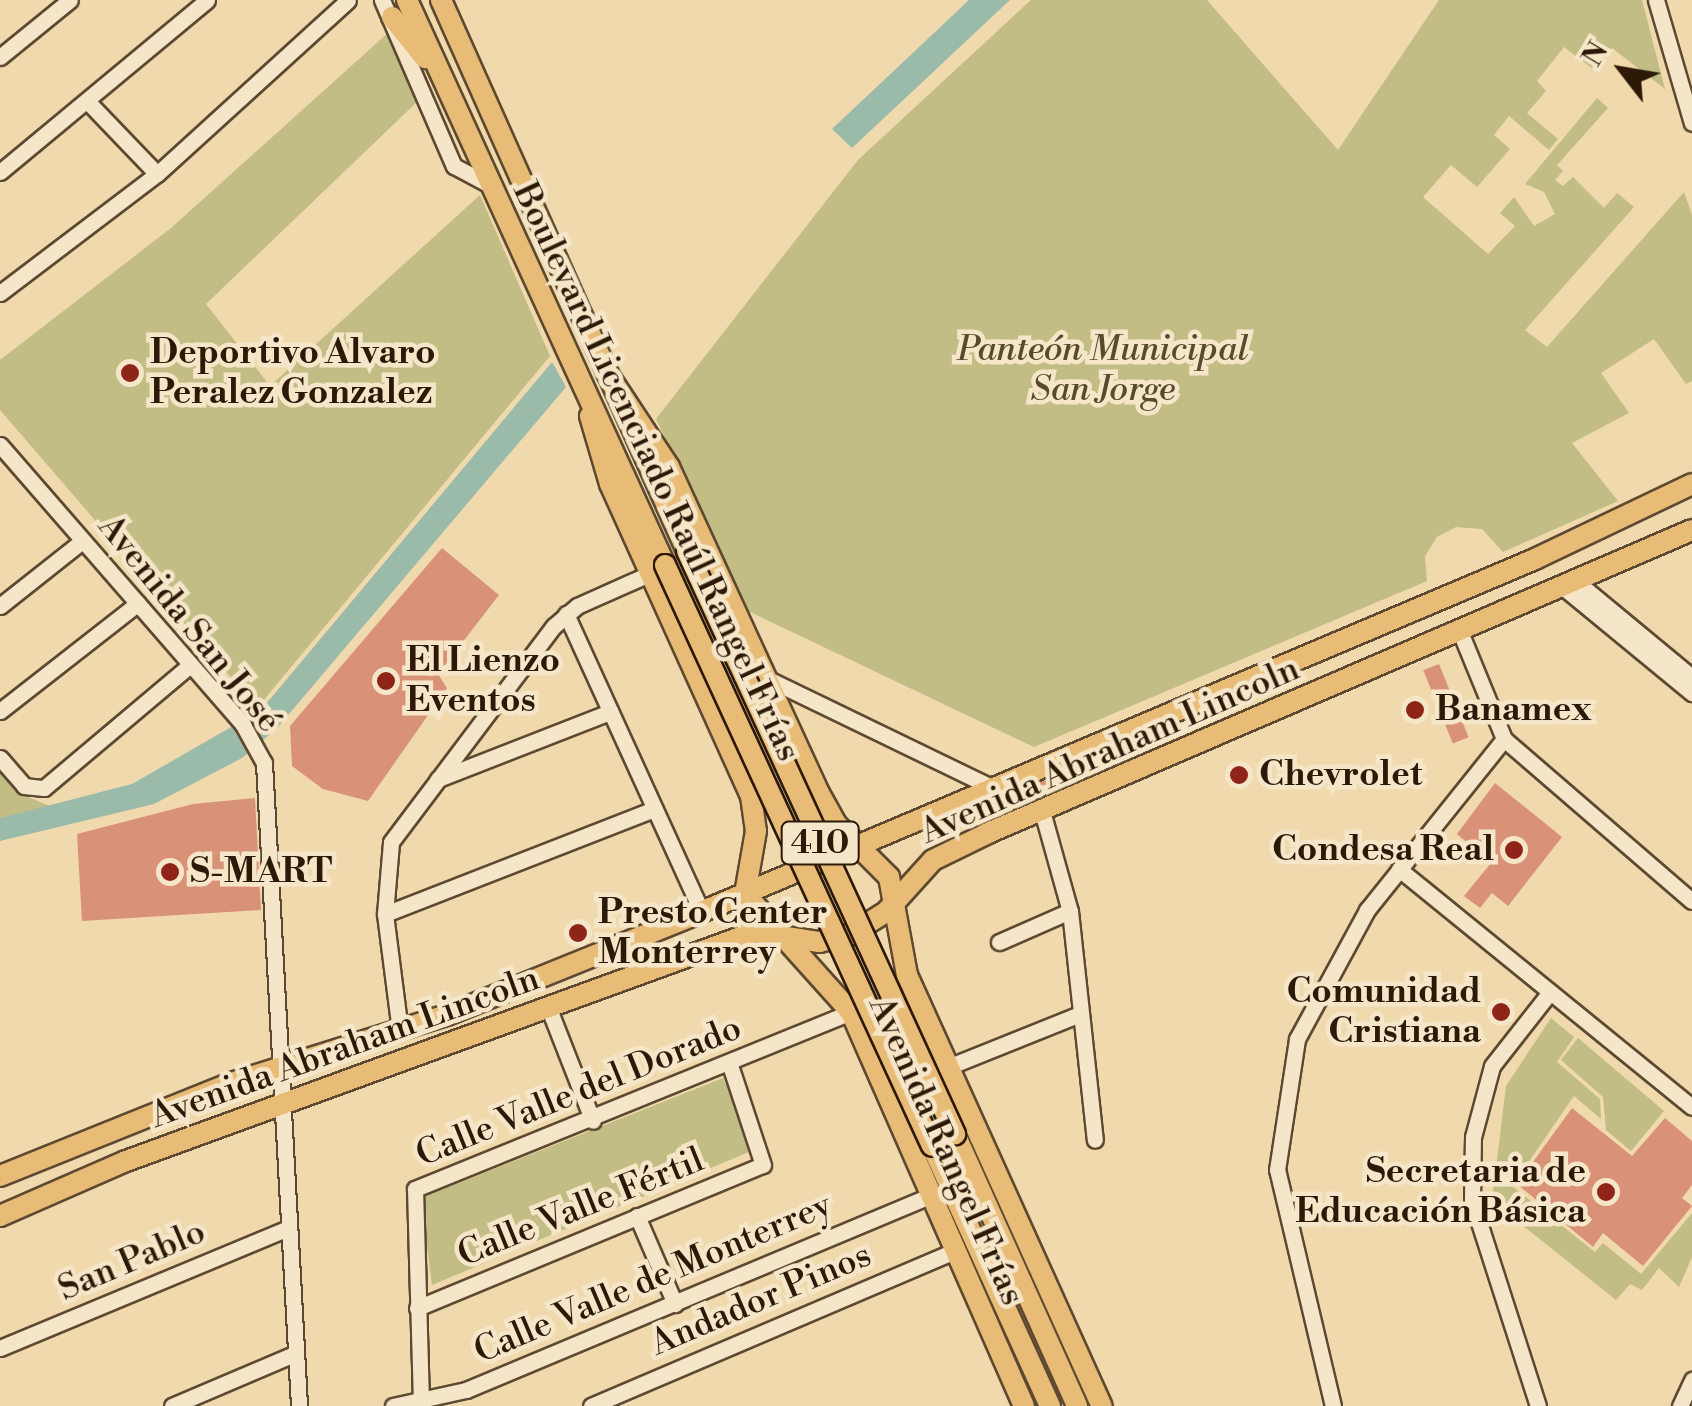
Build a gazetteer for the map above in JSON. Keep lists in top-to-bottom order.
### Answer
{
  "streets": {
    "main road": [
      "Boulevard Licenciado Raúl Rangel Frías",
      "Avenida Abraham Lincoln",
      "410",
      "Avenida Rangel Frías"
    ],
    "street": [
      "Avenida San José",
      "Calle Valle del Dorado",
      "Calle Valle Fértil",
      "San Pablo",
      "Calle Valle de Monterrey",
      "Andador Pinos"
    ]
  },
  "crossings": [
    ["Avenida San José", "Avenida Abraham Lincoln"],
    ["Avenida San José", "San Pablo"],
    ["Avenida Abraham Lincoln", "Avenida Rangel Frías"],
    ["Calle Valle del Dorado", "Avenida Rangel Frías"],
    ["Calle Valle del Dorado", "Calle Valle Fértil"],
    ["Calle Valle del Dorado", "Calle Valle de Monterrey"],
    ["Avenida Rangel Frías", "Calle Valle de Monterrey"],
    ["Avenida Rangel Frías", "Andador Pinos"]
  ],
  "parks": ["Panteón Municipal San Jorge"],
  "places": [
    "Deportivo Alvaro Peralez Gonzalez",
    "El Lienzo Eventos",
    "Banamex",
    "Chevrolet",
    "Condesa Real",
    "S-MART",
    "Presto Center Monterrey",
    "Comunidad Cristiana",
    "Secretaria de Educación Básica"
  ],
  "north": "top left"
}
